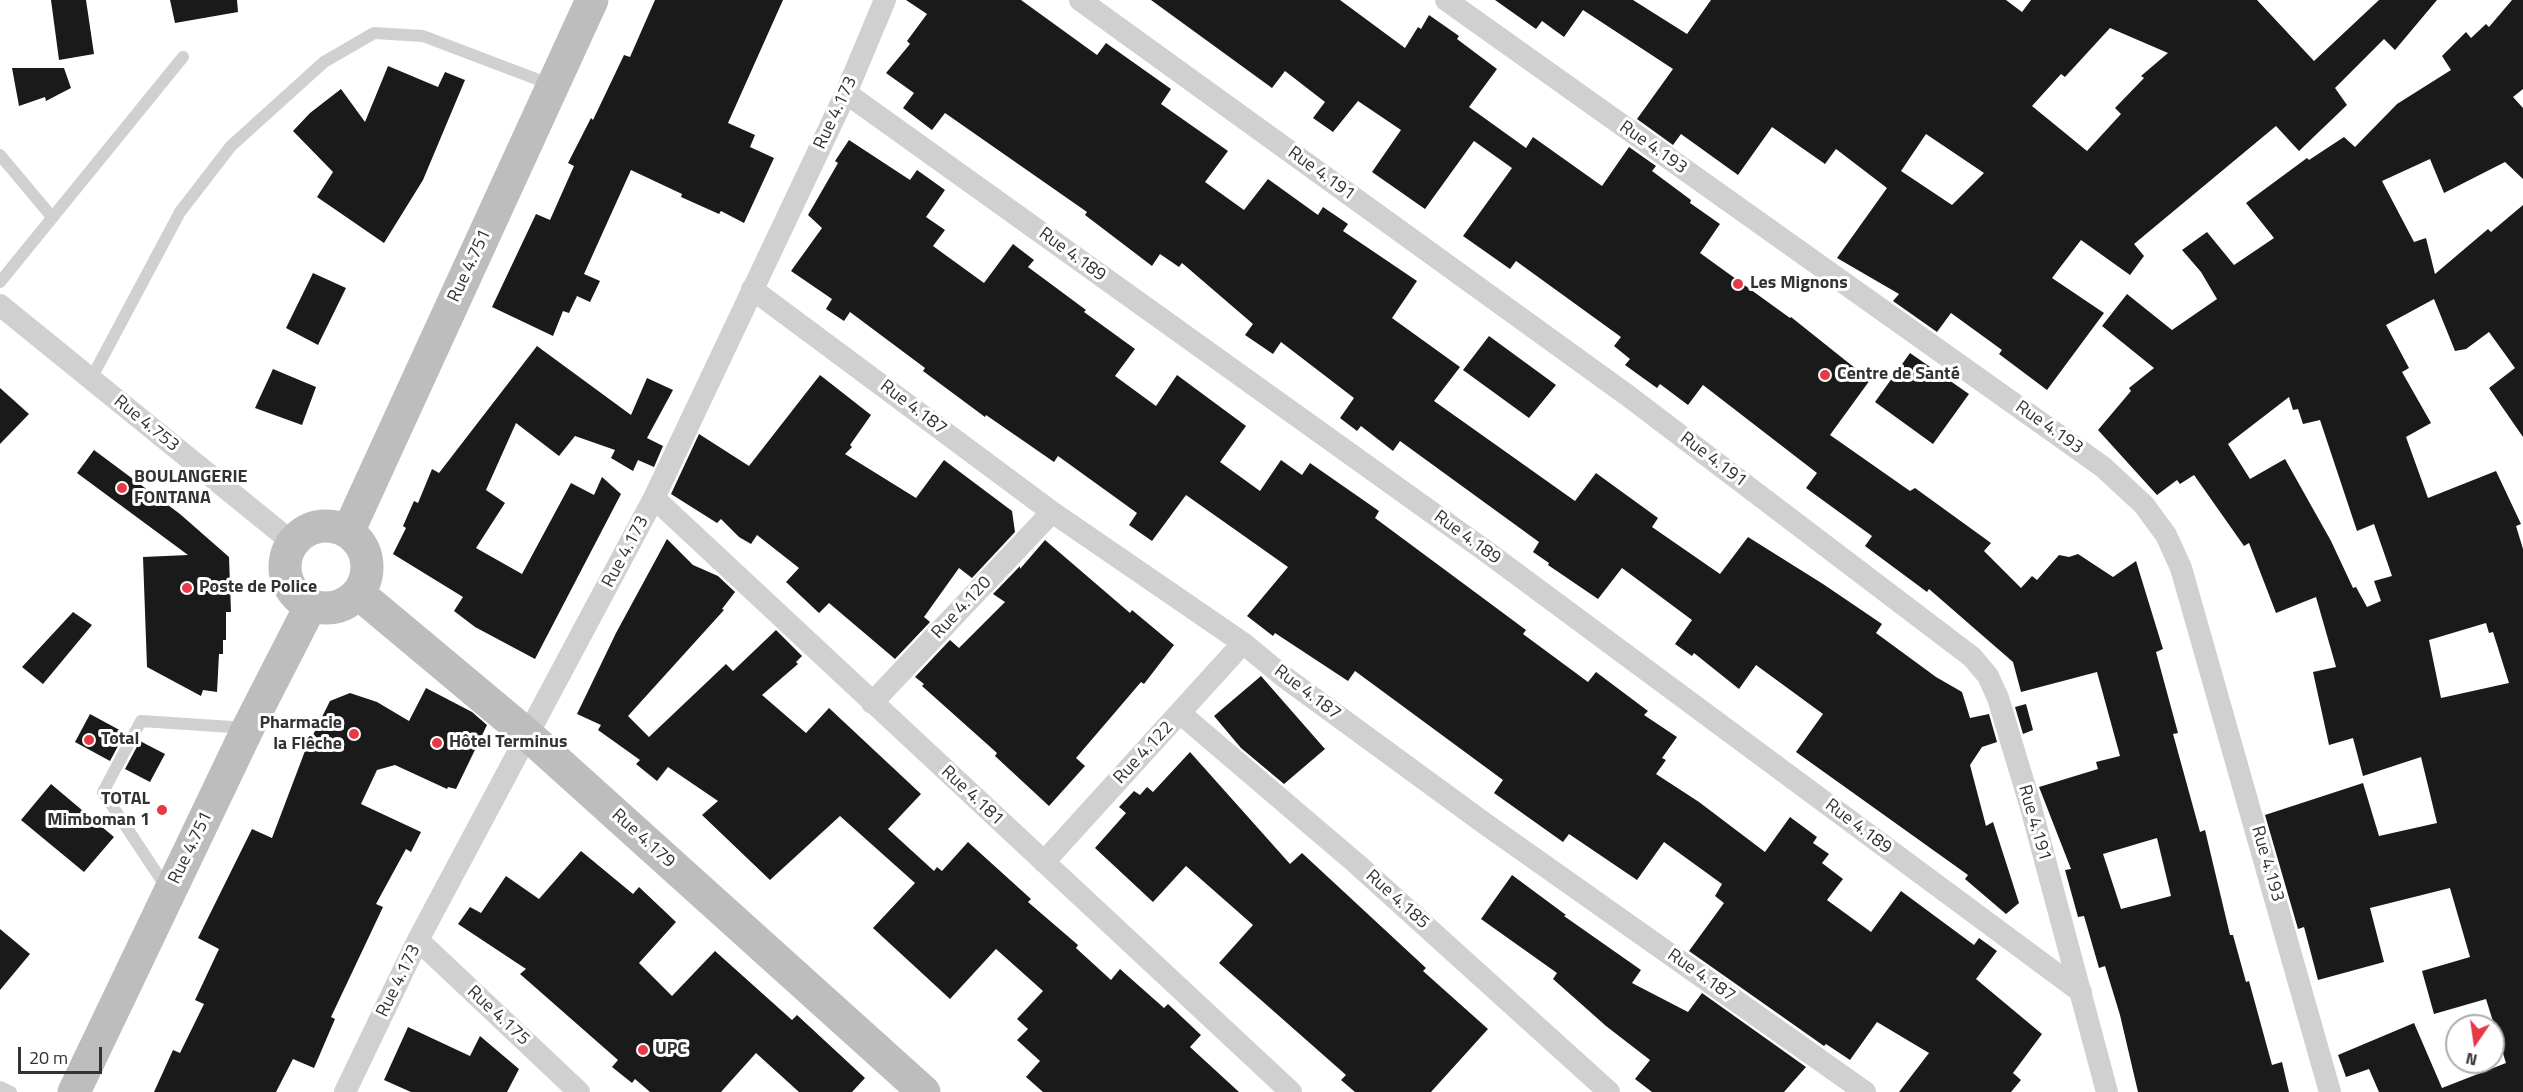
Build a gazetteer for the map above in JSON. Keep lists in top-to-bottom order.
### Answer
{
  "streets": {
    "main road": ["Rue 4.751", "Rue 4.179"],
    "street": [
      "Rue 4.173",
      "Rue 4.193",
      "Rue 4.191",
      "Rue 4.189",
      "Rue 4.187",
      "Rue 4.753",
      "Rue 4.120",
      "Rue 4.122",
      "Rue 4.181",
      "Rue 4.185",
      "Rue 4.175"
    ]
  },
  "crossings": [
    ["Rue 4.173", "Rue 4.189"],
    ["Rue 4.173", "Rue 4.187"],
    ["Rue 4.173", "Rue 4.181"],
    ["Rue 4.173", "Rue 4.179"],
    ["Rue 4.173", "Rue 4.175"],
    ["Rue 4.191", "Rue 4.189"],
    ["Rue 4.751", "Rue 4.753"],
    ["Rue 4.751", "Rue 4.179"],
    ["Rue 4.187", "Rue 4.120"],
    ["Rue 4.187", "Rue 4.122"],
    ["Rue 4.753", "Rue 4.179"],
    ["Rue 4.120", "Rue 4.181"],
    ["Rue 4.122", "Rue 4.181"],
    ["Rue 4.122", "Rue 4.185"]
  ],
  "places": [
    "Les Mignons",
    "Centre de Santé",
    "BOULANGERIE FONTANA",
    "Poste de Police",
    "Pharmacie la Flêche",
    "Total",
    "Hôtel Terminus",
    "TOTAL Mimboman 1",
    "UPC"
  ],
  "scale_bar": "20 m",
  "north": "bottom"
}
